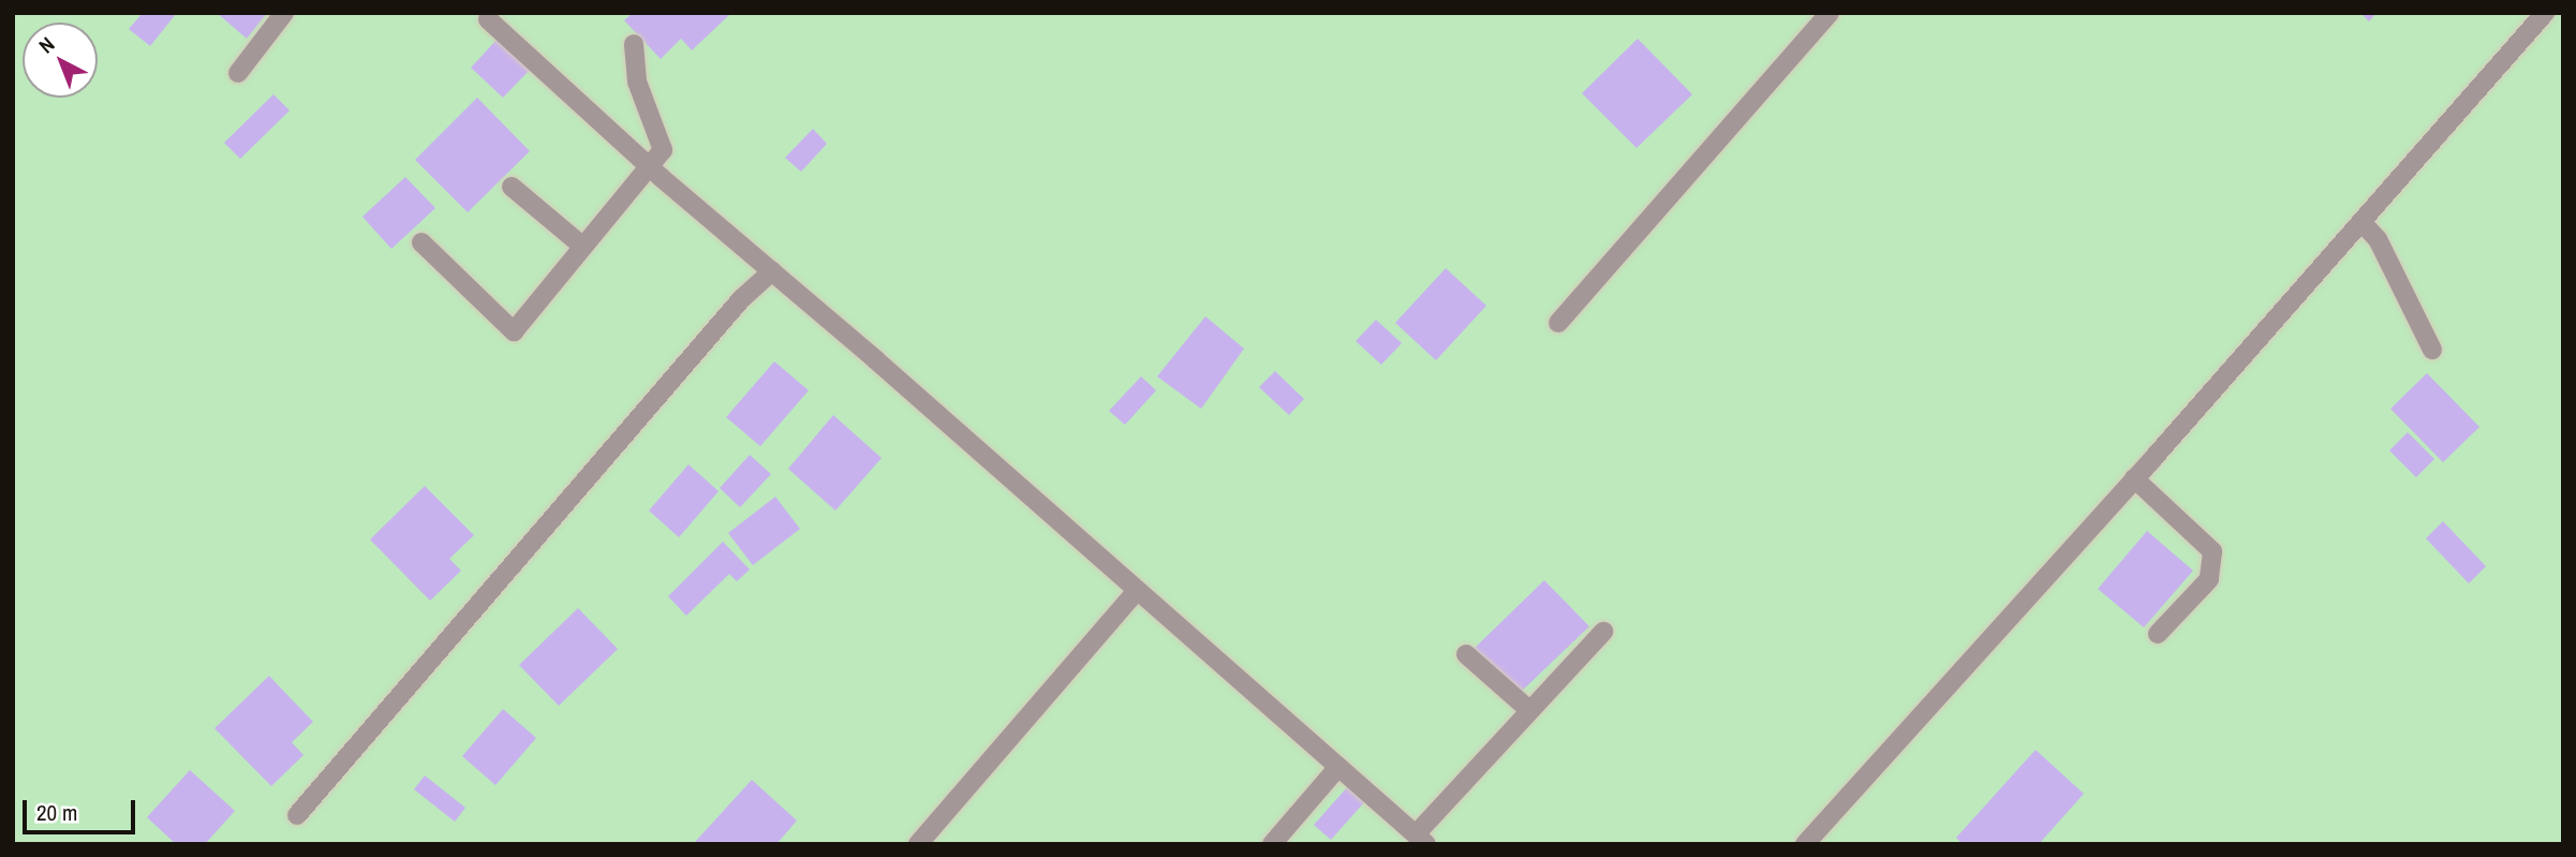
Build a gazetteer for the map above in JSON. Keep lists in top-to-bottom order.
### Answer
{
  "scale_bar": "20 m",
  "north": "top left"
}
